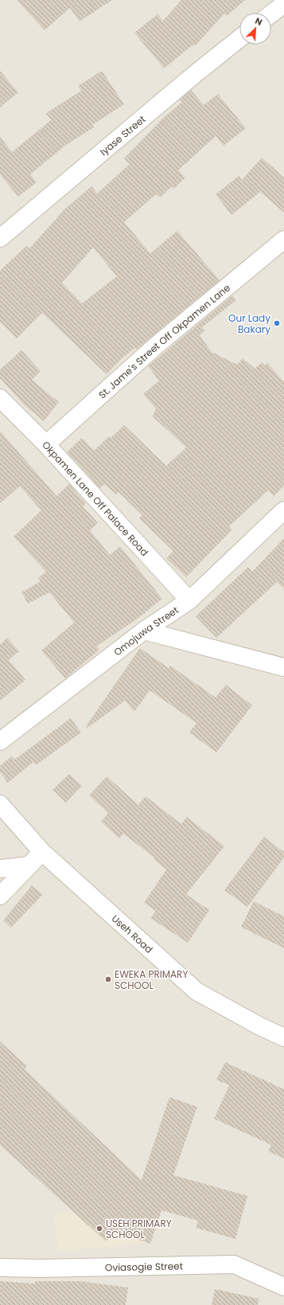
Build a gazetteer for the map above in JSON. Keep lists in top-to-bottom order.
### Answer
{
  "streets": {
    "street": [
      "Iyase Street",
      "St. Jame's Street Off Okpamen Lane",
      "Okpamen Lane Off Palace Road",
      "Omojuwa Street",
      "Useh Road",
      "Oviasogie Street"
    ]
  },
  "crossings": [
    ["St. Jame's Street Off Okpamen Lane", "Okpamen Lane Off Palace Road"],
    ["Okpamen Lane Off Palace Road", "Omojuwa Street"]
  ],
  "places": ["Our Lady Bakary", "EWEKA PRIMARY SCHOOL", "USEH PRIMARY SCHOOL"],
  "north": "top right"
}
